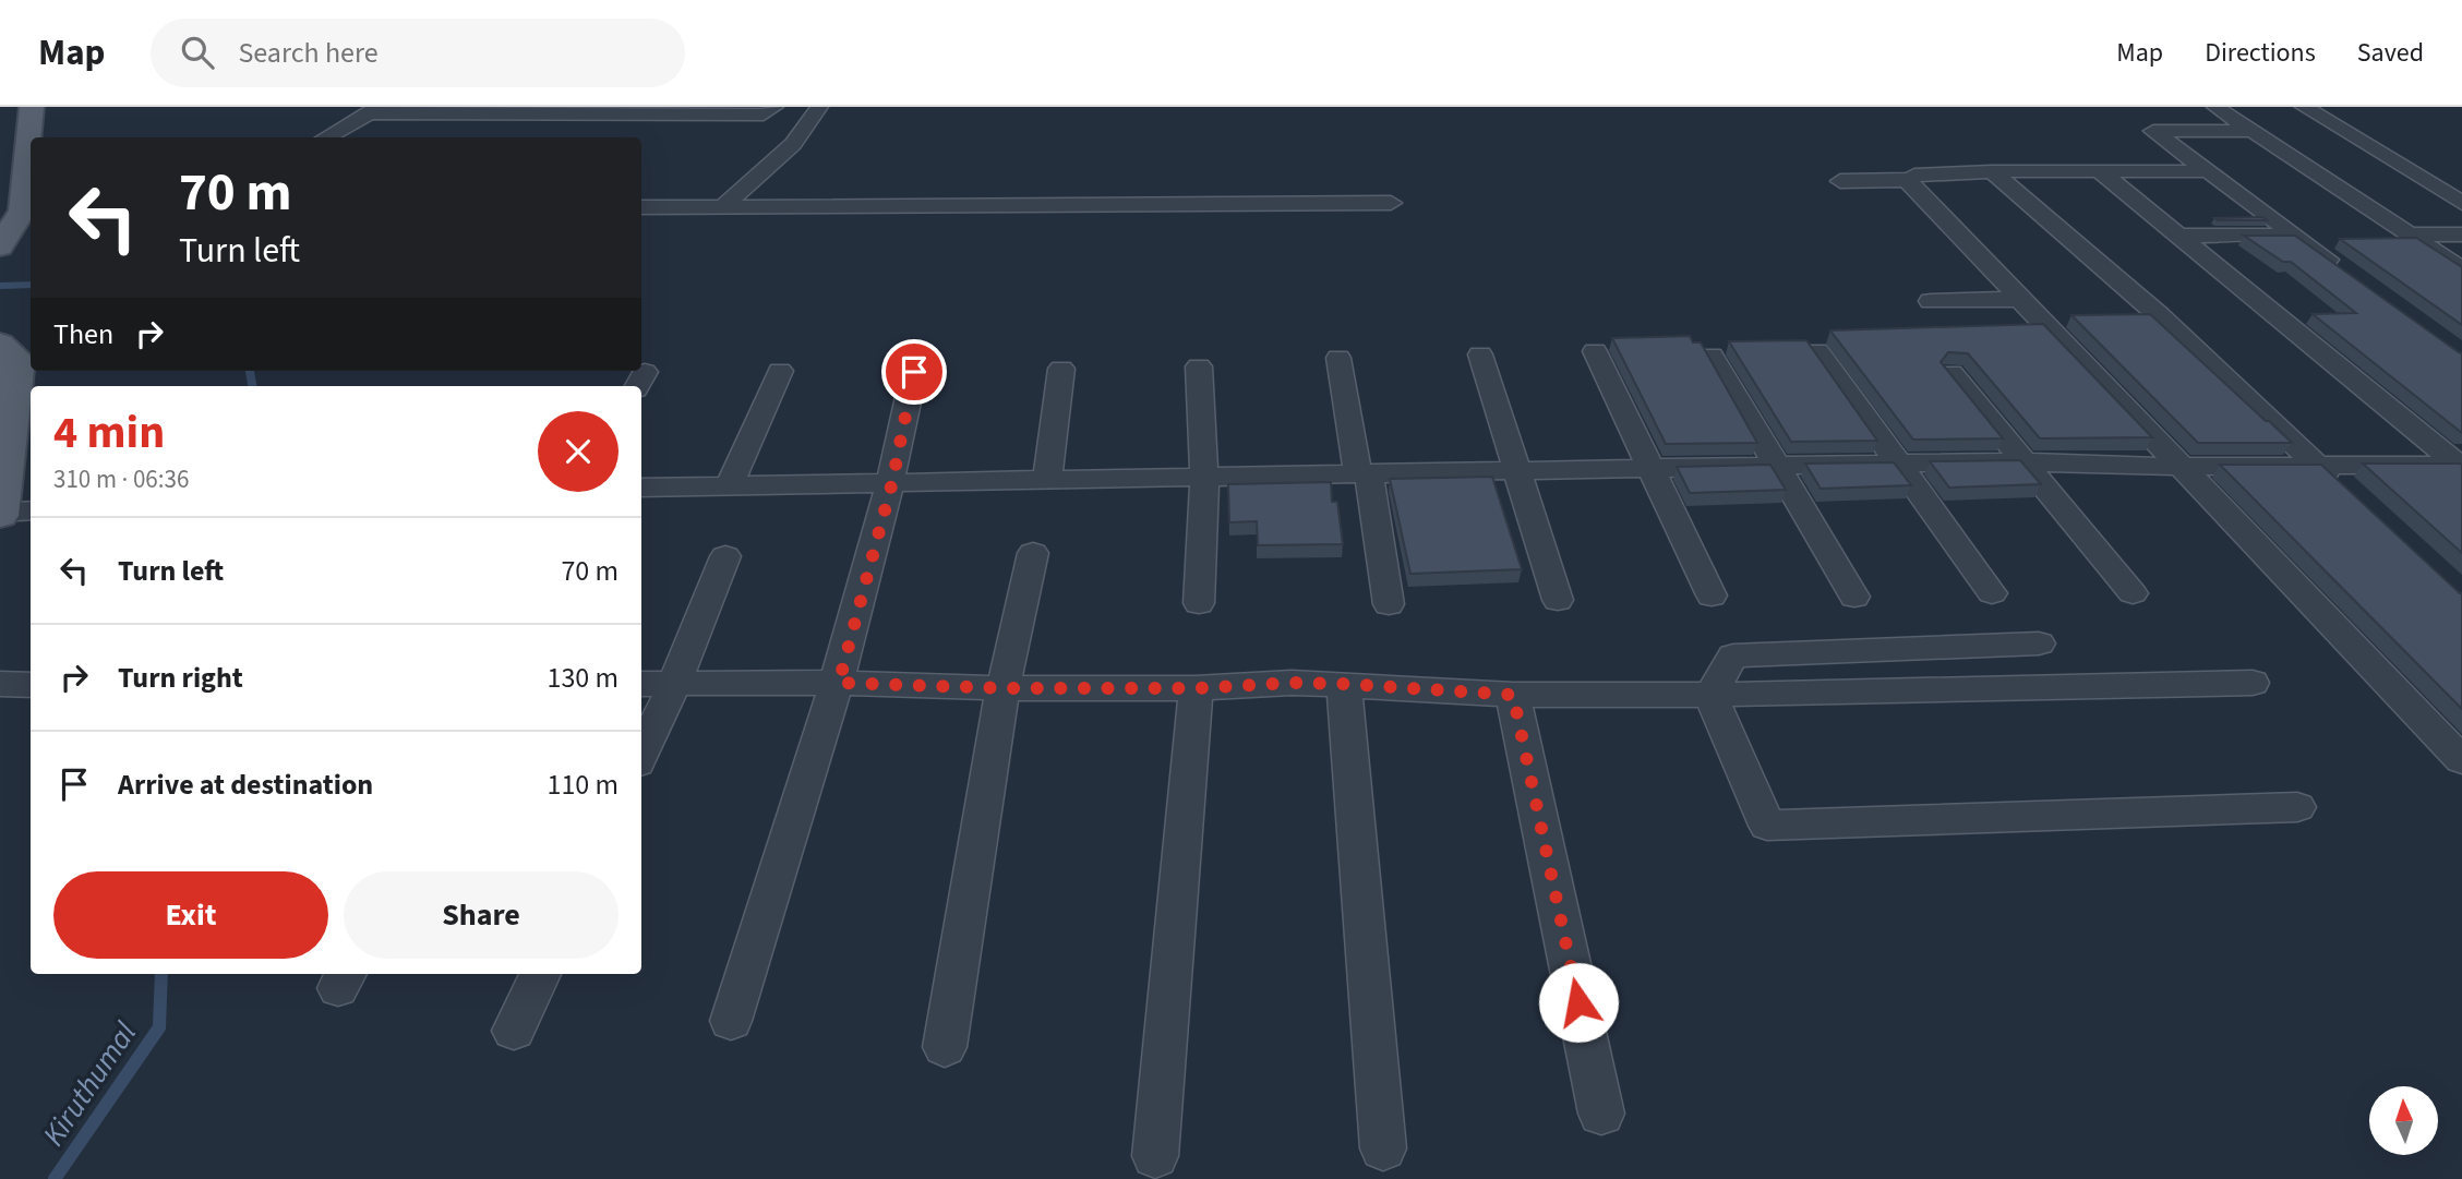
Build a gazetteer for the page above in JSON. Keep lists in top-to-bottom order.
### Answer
{
  "water": ["Kiruthumal"],
  "north": "top",
  "page": {
    "header": "Map",
    "search": "Search here",
    "nav": ["Map", "Directions", "Saved"],
    "turn": ["70 m", "Turn left"],
    "then": "Then",
    "heading": ["4 min", "310 m · 06:36"],
    "list": [
      {
        "name": "Turn left",
        "value": "70 m"
      },
      {
        "name": "Turn right",
        "value": "130 m"
      },
      {
        "name": "Arrive at destination",
        "value": "110 m"
      }
    ],
    "buttons": ["Exit", "Share"]
  }
}
